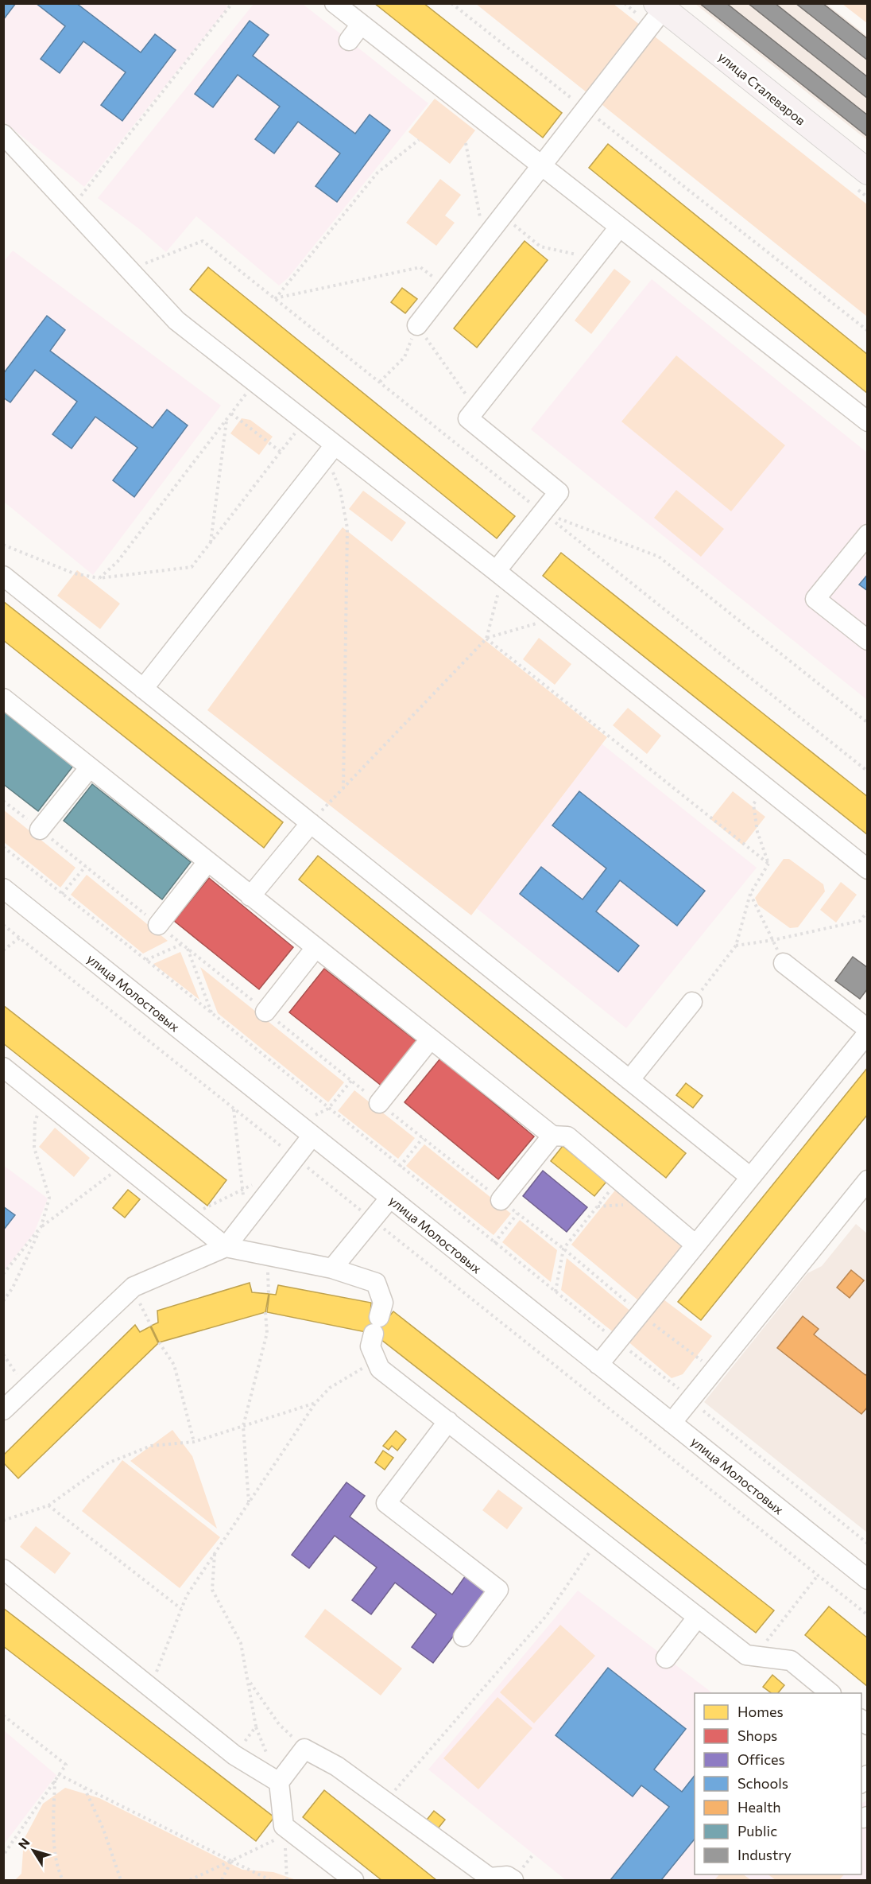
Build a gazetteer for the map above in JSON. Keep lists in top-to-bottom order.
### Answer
{
  "streets": {
    "main road": ["улица Сталеваров"],
    "street": ["улица Молостовых"]
  },
  "legend": [
    "Homes",
    "Shops",
    "Offices",
    "Schools",
    "Health",
    "Public",
    "Industry"
  ],
  "north": "top left"
}
